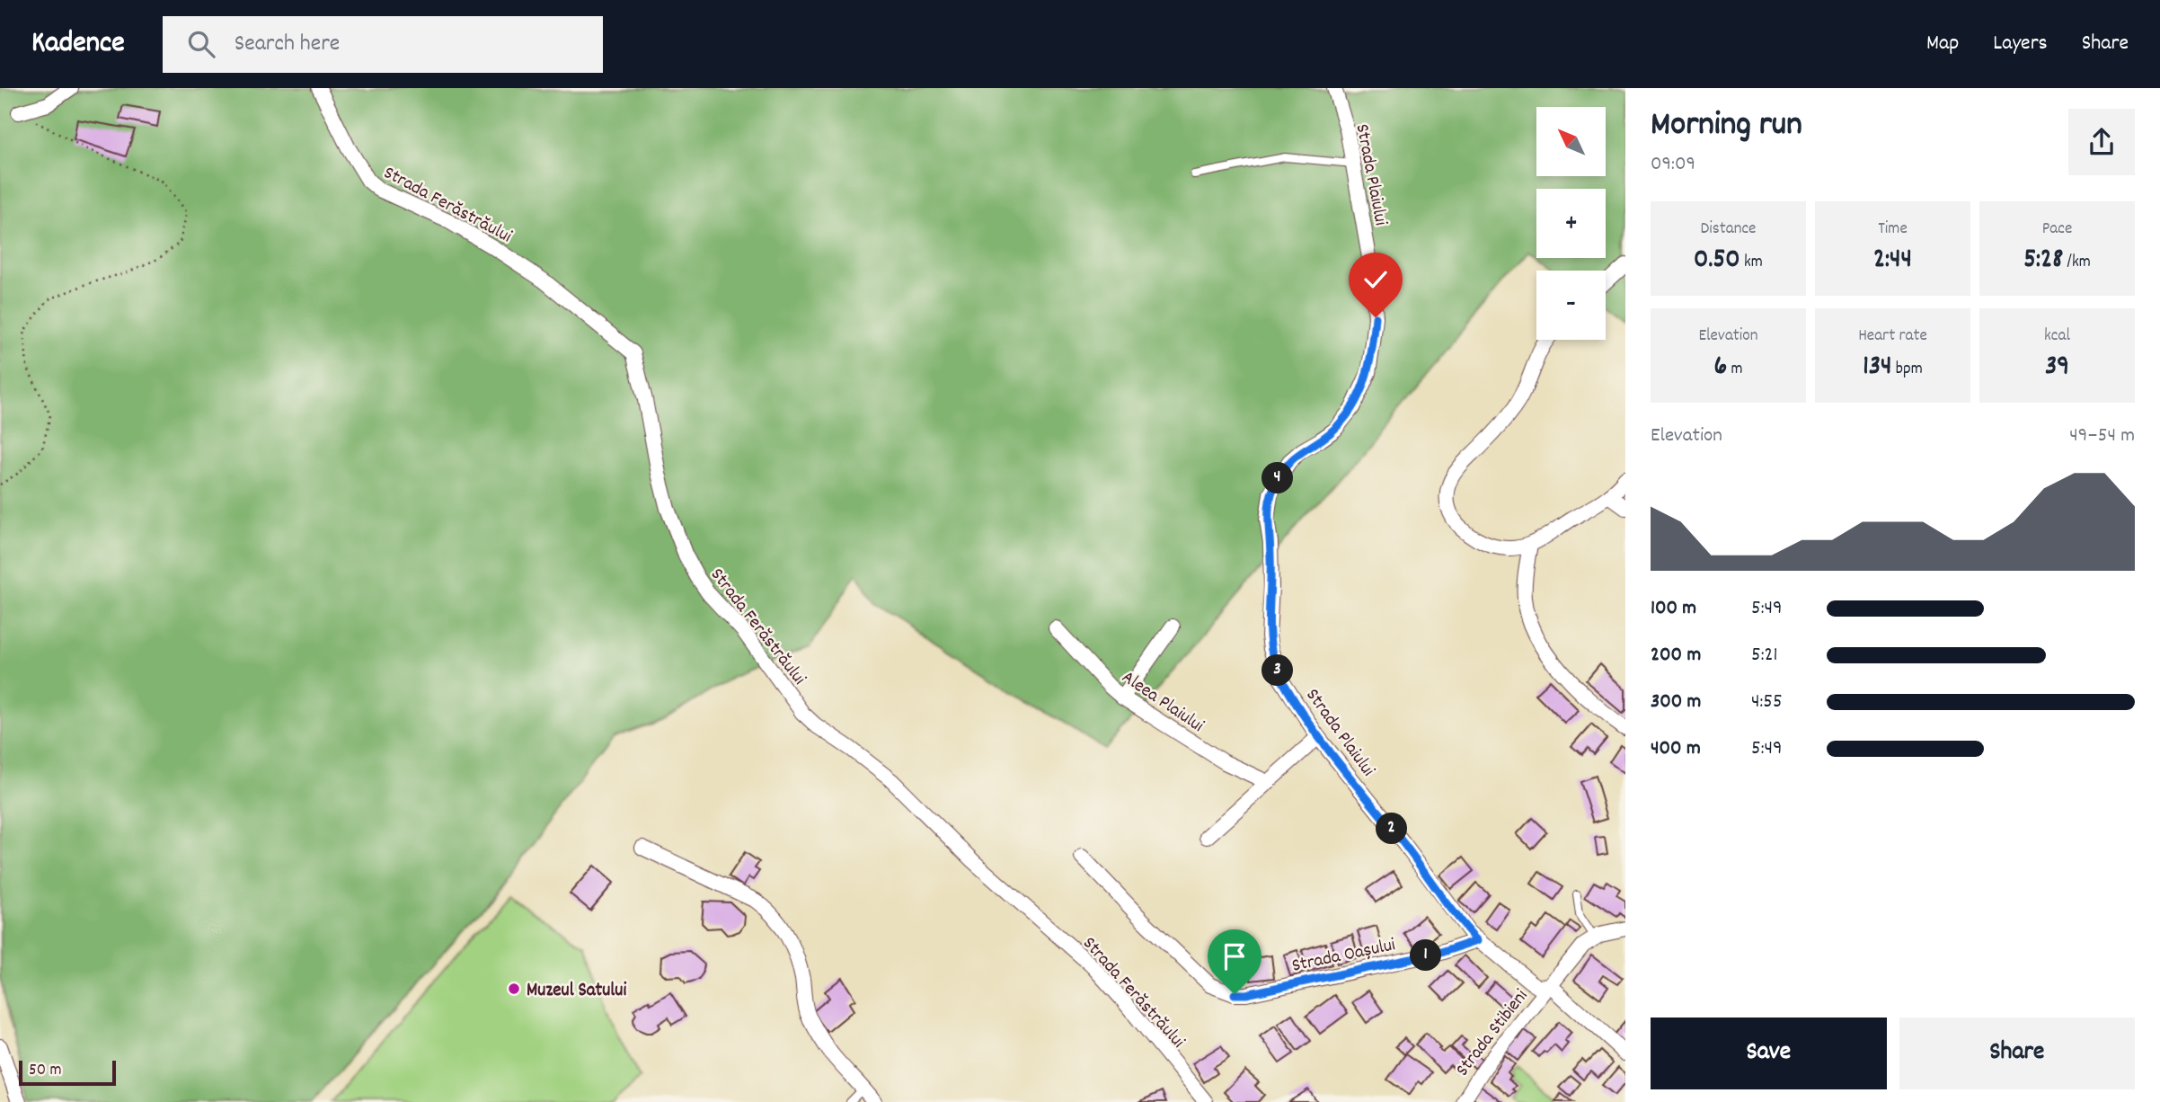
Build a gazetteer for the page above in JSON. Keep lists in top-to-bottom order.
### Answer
{
  "streets": {
    "street": [
      "Strada Plaiului",
      "Strada Ferăstrăului",
      "Aleea Plaiului",
      "Strada Oașului",
      "Strada Stibieni"
    ]
  },
  "crossings": [
    ["Strada Plaiului", "Strada Oașului"],
    ["Strada Plaiului", "Strada Stibieni"]
  ],
  "places": ["Muzeul Satului"],
  "scale_bar": "50 m",
  "north": "top left",
  "page": {
    "header": "Kadence",
    "search": "Search here",
    "nav": ["Map", "Layers", "Share"],
    "heading": ["Morning run", "09:09"],
    "map_buttons": ["+", "−"],
    "stats": [
      ["Distance", "0.50 km"],
      ["Time", "2:44"],
      ["Pace", "5:28 /km"],
      ["Elevation", "6 m"],
      ["Heart rate", "134 bpm"],
      ["kcal", "39"]
    ],
    "chart": ["Elevation", "49–54 m"],
    "pins": [
      "4",
      "3",
      "2",
      "1"
    ],
    "list": [
      {
        "name": "100 m",
        "note": "5:49"
      },
      {
        "name": "200 m",
        "note": "5:21"
      },
      {
        "name": "300 m",
        "note": "4:55"
      },
      {
        "name": "400 m",
        "note": "5:49"
      }
    ],
    "buttons": ["Save", "Share"],
    "scale": "50 m"
  }
}
